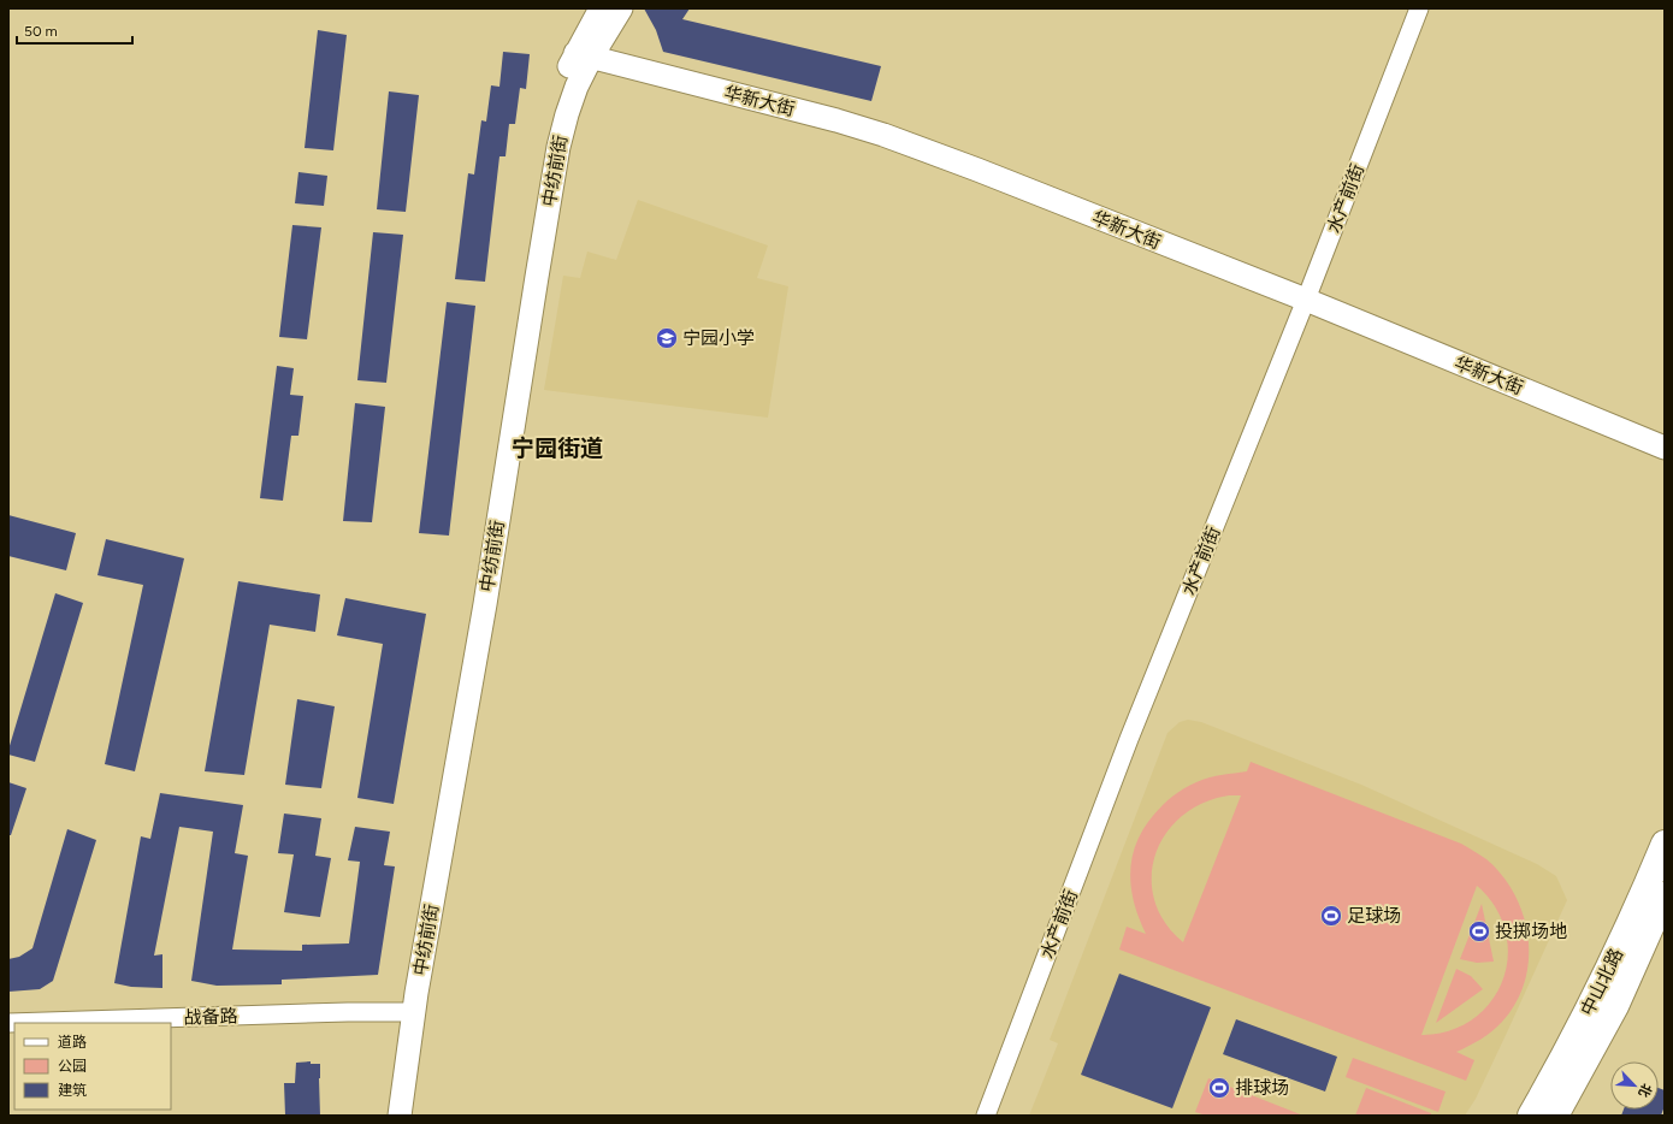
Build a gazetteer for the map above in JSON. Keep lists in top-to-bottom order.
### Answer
{
  "streets": {
    "main road": ["中山北路"],
    "street": [
      "华新大街",
      "中纺前街",
      "水产前街",
      "战备路"
    ]
  },
  "crossings": [
    ["华新大街", "中纺前街"],
    ["华新大街", "水产前街"],
    ["中纺前街", "战备路"]
  ],
  "districts": ["宁园街道"],
  "places": {
    "school or university": ["宁园小学"],
    "sports": ["足球场", "投掷场地", "排球场"]
  },
  "legend": ["道路", "公园", "建筑"],
  "scale_bar": "50 m",
  "north": "bottom right"
}
